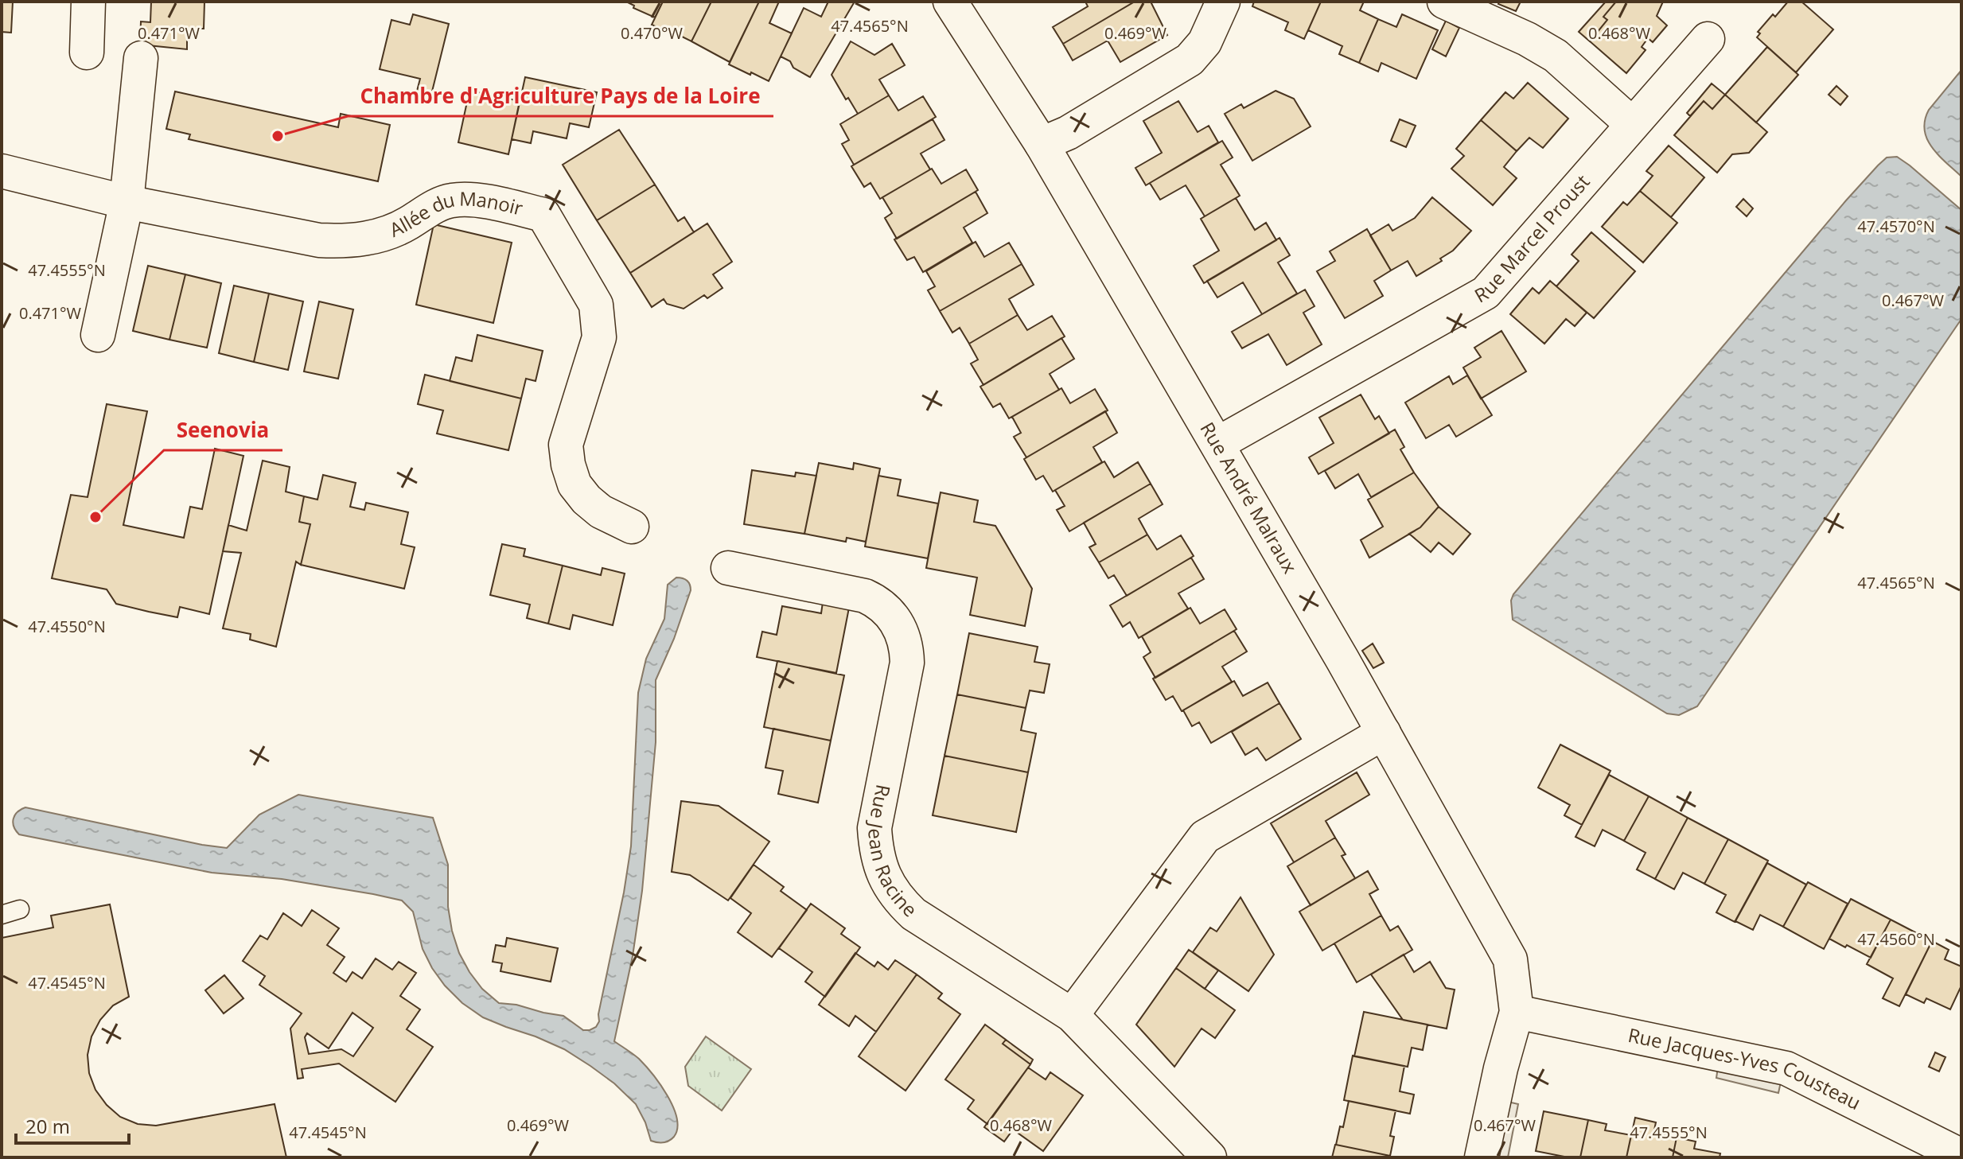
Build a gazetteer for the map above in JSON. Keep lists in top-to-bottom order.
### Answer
{
  "streets": {
    "street": [
      "Allée du Manoir",
      "Rue Marcel Proust",
      "Rue André Malraux",
      "Rue Jean Racine",
      "Rue Jacques-Yves Cousteau"
    ]
  },
  "crossings": [
    ["Rue Marcel Proust", "Rue André Malraux"],
    ["Rue André Malraux", "Rue Jacques-Yves Cousteau"]
  ],
  "places": ["Chambre d'Agriculture Pays de la Loire", "Seenovia"],
  "scale_bar": "20 m",
  "coordinates": [
    "47.4565°N",
    "0.471°W",
    "0.470°W",
    "0.469°W",
    "0.468°W",
    "47.4570°N",
    "47.4555°N",
    "0.467°W",
    "47.4550°N",
    "47.4560°N",
    "47.4545°N"
  ]
}
